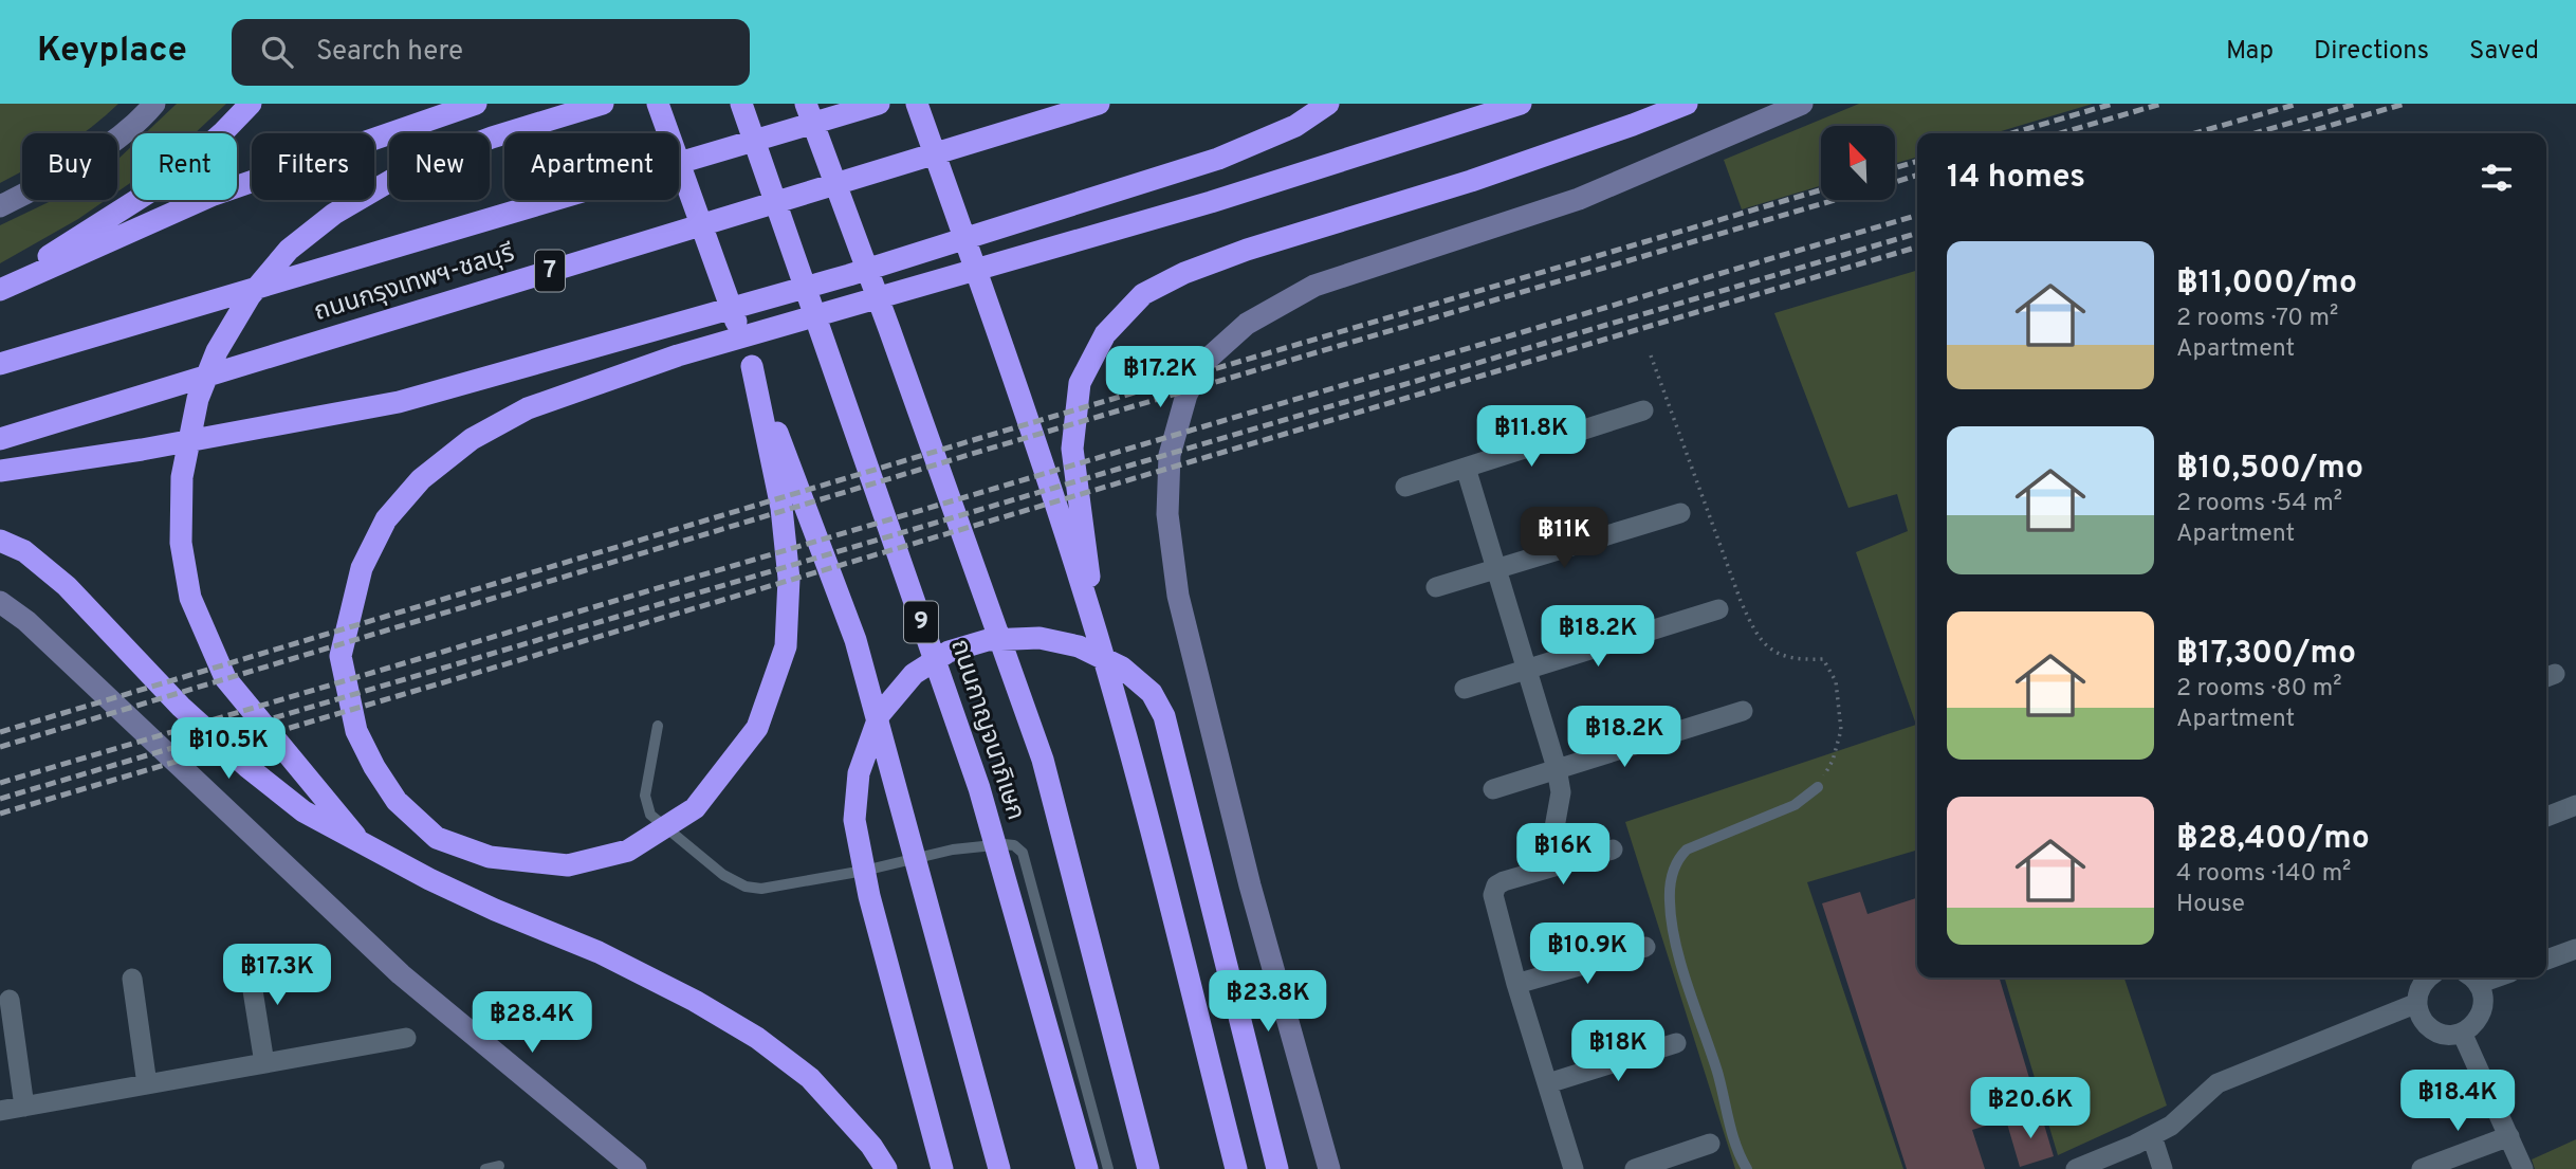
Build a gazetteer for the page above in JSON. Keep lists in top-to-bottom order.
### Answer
{
  "streets": {
    "highway": [
      "7",
      "ถนนกรุงเทพฯ-ชลบุรี",
      "9",
      "ถนนกาญจนาภิเษก"
    ]
  },
  "north": "top left",
  "page": {
    "header": "Keyplace",
    "search": "Search here",
    "nav": ["Map", "Directions", "Saved"],
    "chip": [
      "Buy",
      "Rent",
      "Filters",
      "New",
      "Apartment"
    ],
    "heading": "14 homes",
    "list": [
      {
        "name": "฿11,000/mo",
        "note": "2 rooms · 70 m² · Apartment"
      },
      {
        "name": "฿10,500/mo",
        "note": "2 rooms · 54 m² · Apartment"
      },
      {
        "name": "฿17,300/mo",
        "note": "2 rooms · 80 m² · Apartment"
      },
      {
        "name": "฿28,400/mo",
        "note": "4 rooms · 140 m² · House"
      }
    ],
    "price": [
      "฿17.2K",
      "฿11.8K",
      "฿11K",
      "฿18.2K",
      "฿18.2K",
      "฿10.5K",
      "฿16K",
      "฿10.9K",
      "฿17.3K",
      "฿23.8K",
      "฿28.4K",
      "฿18K",
      "฿18.4K",
      "฿20.6K"
    ]
  }
}
